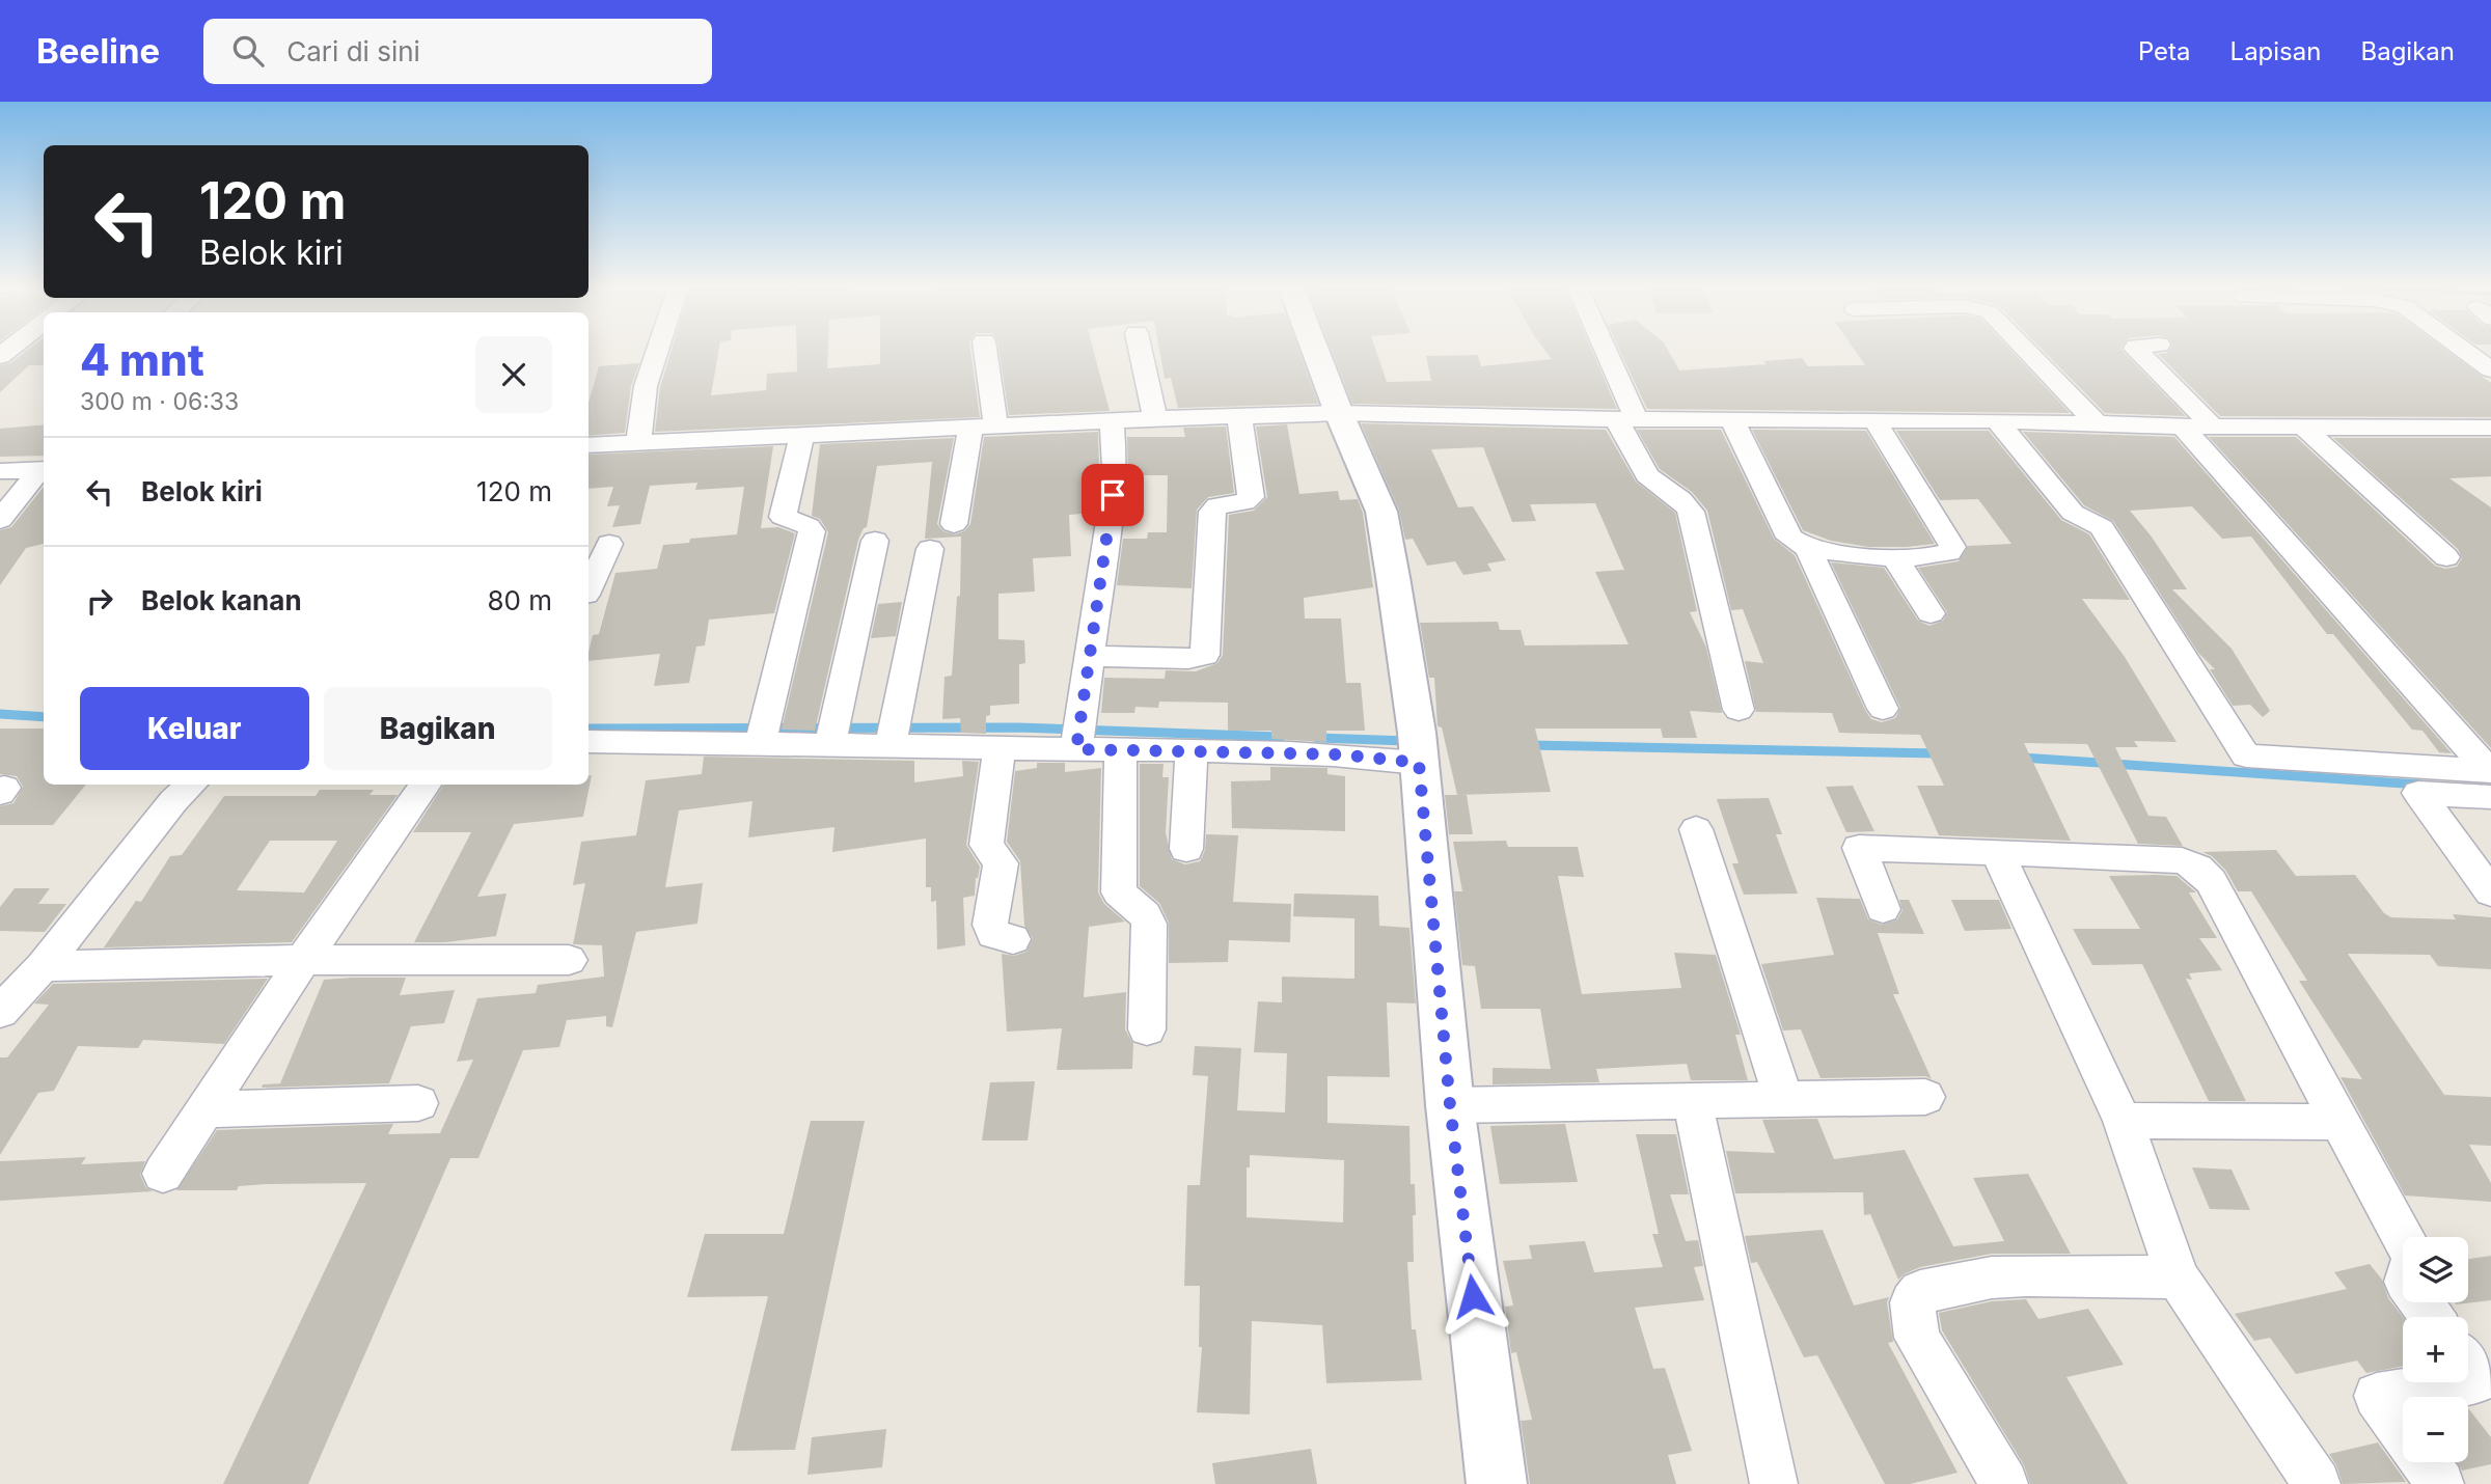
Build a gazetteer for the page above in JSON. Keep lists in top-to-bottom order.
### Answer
{
  "page": {
    "header": "Beeline",
    "search": "Cari di sini",
    "nav": ["Peta", "Lapisan", "Bagikan"],
    "turn": ["120 m", "Belok kiri"],
    "heading": ["4 mnt", "300 m · 06:33"],
    "list": [
      {
        "name": "Belok kiri",
        "value": "120 m"
      },
      {
        "name": "Belok kanan",
        "value": "80 m"
      }
    ],
    "buttons": ["Keluar", "Bagikan"],
    "map_buttons": ["+", "−"]
  }
}
